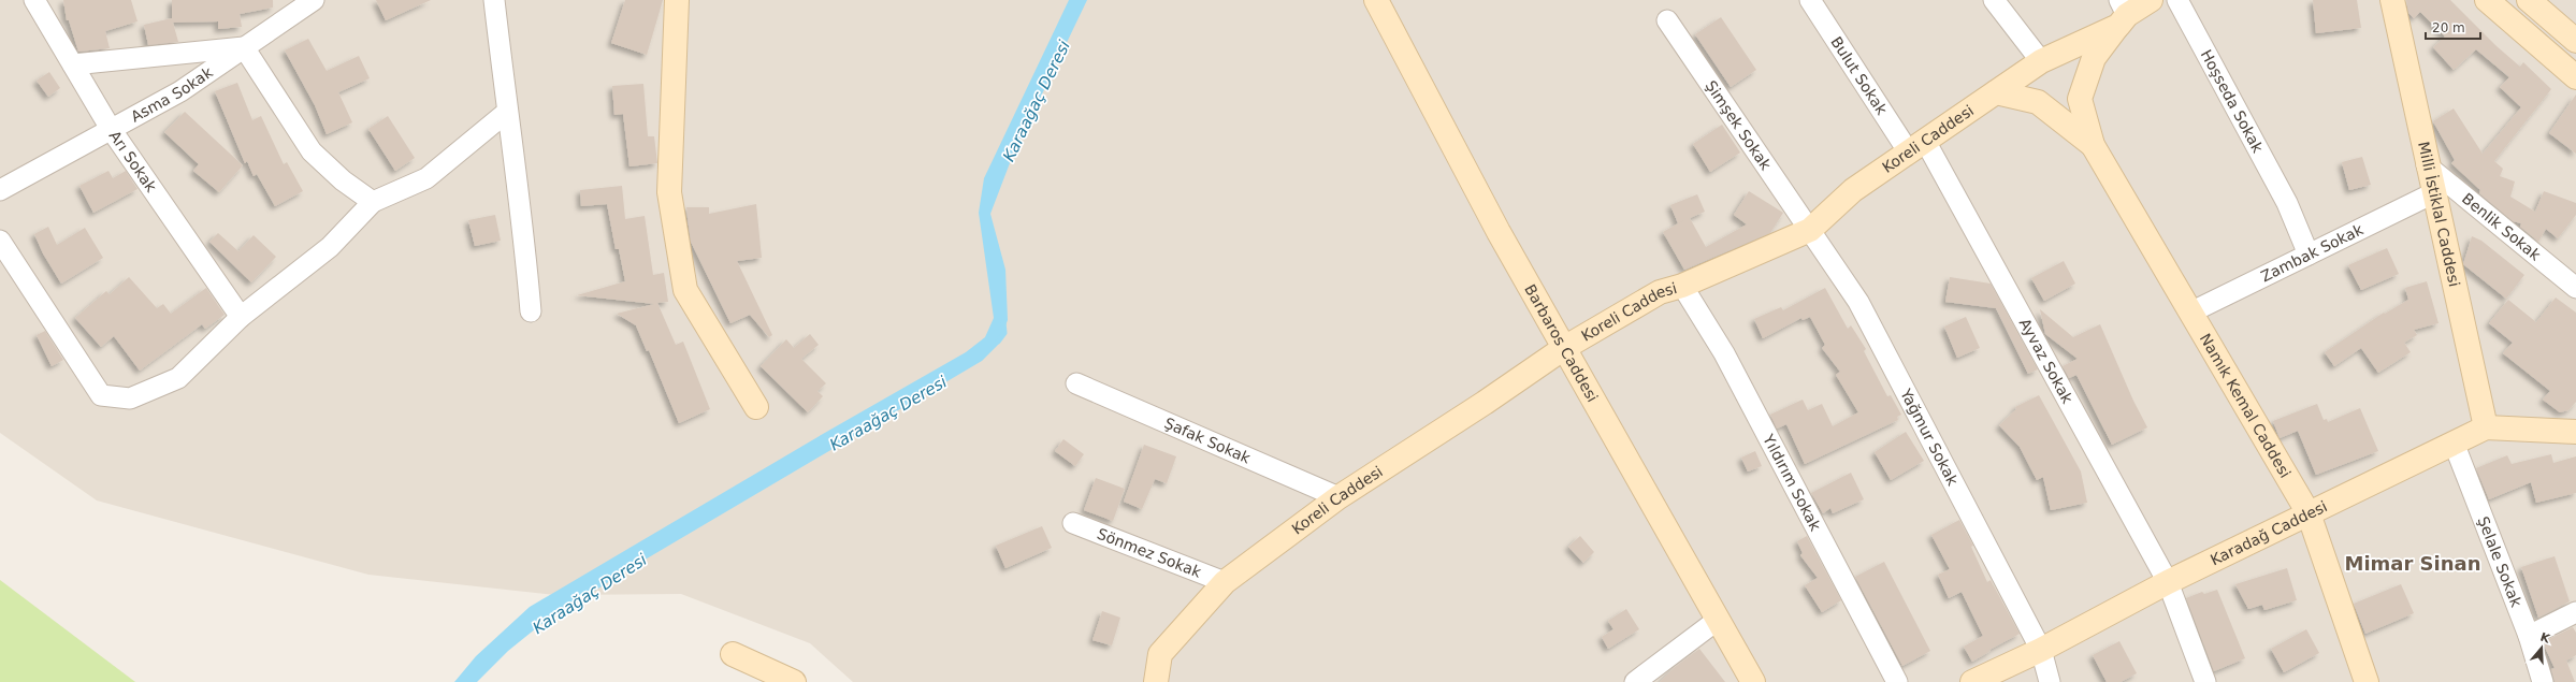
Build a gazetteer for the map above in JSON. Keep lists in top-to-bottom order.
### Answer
{
  "streets": {
    "street": [
      "Bulut Sokak",
      "Asma Sokak",
      "Hoşseda Sokak",
      "Şimşek Sokak",
      "Koreli Caddesi",
      "Arı Sokak",
      "Milli İstiklal Caddesi",
      "Benlik Sokak",
      "Zambak Sokak",
      "Barbaros Caddesi",
      "Ayvaz Sokak",
      "Namık Kemal Caddesi",
      "Yağmur Sokak",
      "Şafak Sokak",
      "Yıldırım Sokak",
      "Karadağ Caddesi",
      "Sönmez Sokak",
      "Şelale Sokak"
    ]
  },
  "crossings": [
    ["Bulut Sokak", "Koreli Caddesi"],
    ["Bulut Sokak", "Ayvaz Sokak"],
    ["Asma Sokak", "Arı Sokak"],
    ["Hoşseda Sokak", "Zambak Sokak"],
    ["Şimşek Sokak", "Koreli Caddesi"],
    ["Şimşek Sokak", "Yağmur Sokak"],
    ["Koreli Caddesi", "Barbaros Caddesi"],
    ["Koreli Caddesi", "Ayvaz Sokak"],
    ["Koreli Caddesi", "Yağmur Sokak"],
    ["Koreli Caddesi", "Şafak Sokak"],
    ["Koreli Caddesi", "Yıldırım Sokak"],
    ["Koreli Caddesi", "Sönmez Sokak"],
    ["Milli İstiklal Caddesi", "Benlik Sokak"],
    ["Milli İstiklal Caddesi", "Zambak Sokak"],
    ["Milli İstiklal Caddesi", "Karadağ Caddesi"],
    ["Zambak Sokak", "Namık Kemal Caddesi"],
    ["Ayvaz Sokak", "Karadağ Caddesi"],
    ["Namık Kemal Caddesi", "Karadağ Caddesi"],
    ["Yağmur Sokak", "Karadağ Caddesi"],
    ["Karadağ Caddesi", "Şelale Sokak"]
  ],
  "districts": ["Mimar Sinan"],
  "water": ["Karaağaç Deresi"],
  "scale_bar": "20 m",
  "north": "top"
}
